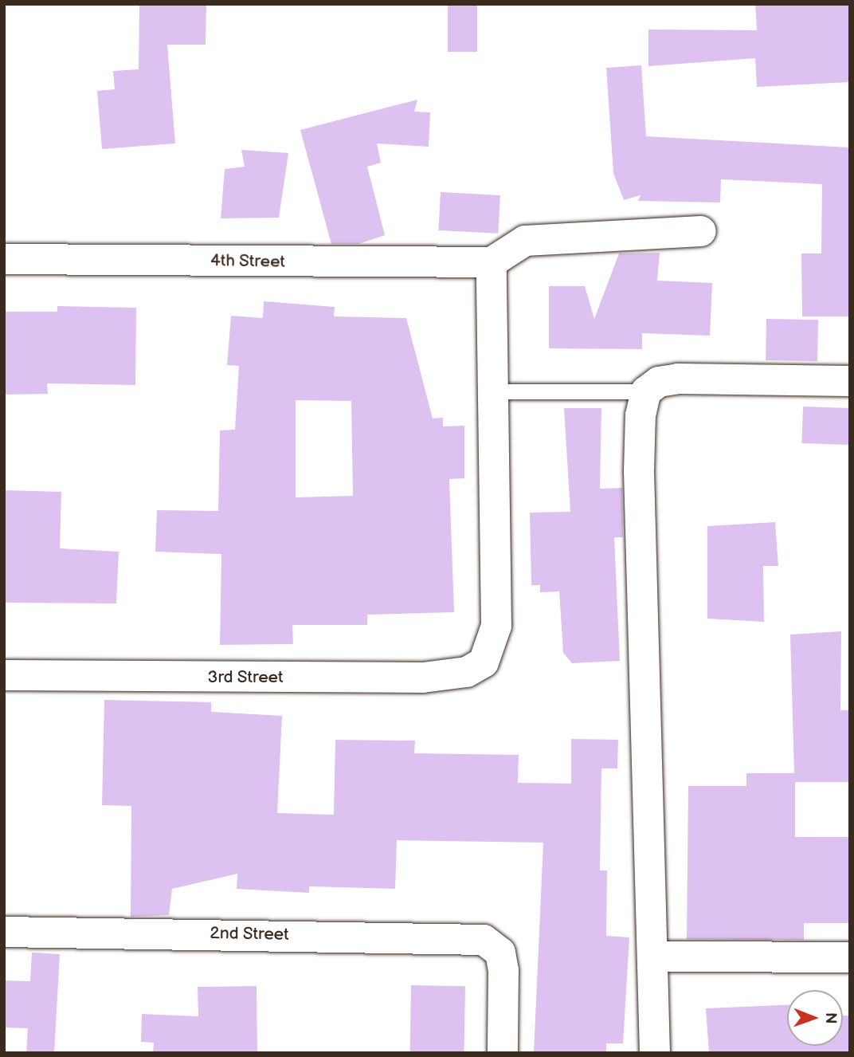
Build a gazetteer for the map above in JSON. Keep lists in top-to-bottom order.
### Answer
{
  "streets": {
    "street": ["4th Street", "3rd Street", "2nd Street"]
  },
  "north": "right"
}
